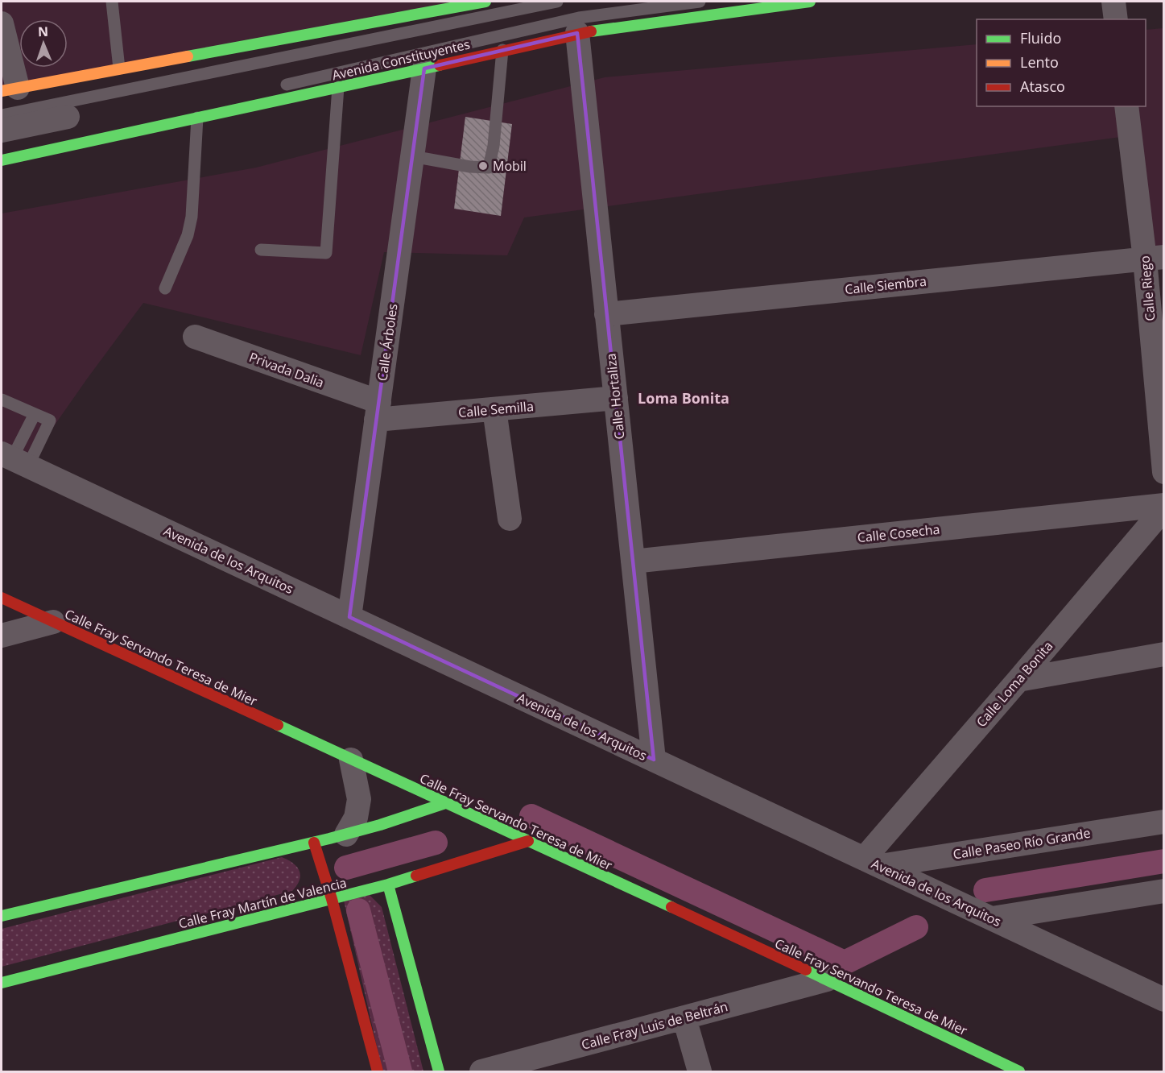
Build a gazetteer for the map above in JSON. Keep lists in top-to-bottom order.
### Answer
{
  "streets": {
    "street": [
      "Avenida Constituyentes",
      "Calle Siembra",
      "Calle Riego",
      "Calle Árboles",
      "Privada Dalia",
      "Calle Hortaliza",
      "Calle Semilla",
      "Calle Cosecha",
      "Avenida de los Arquitos",
      "Calle Fray Servando Teresa de Mier",
      "Calle Loma Bonita",
      "Calle Paseo Río Grande",
      "Calle Fray Martín de Valencia",
      "Calle Fray Luis de Beltrán"
    ]
  },
  "crossings": [
    ["Avenida Constituyentes", "Calle Árboles"],
    ["Avenida Constituyentes", "Calle Hortaliza"],
    ["Calle Siembra", "Calle Riego"],
    ["Calle Siembra", "Calle Hortaliza"],
    ["Calle Árboles", "Privada Dalia"],
    ["Calle Árboles", "Calle Semilla"],
    ["Calle Árboles", "Avenida de los Arquitos"],
    ["Privada Dalia", "Calle Semilla"],
    ["Calle Hortaliza", "Calle Semilla"],
    ["Calle Hortaliza", "Calle Cosecha"],
    ["Calle Hortaliza", "Avenida de los Arquitos"],
    ["Calle Cosecha", "Calle Loma Bonita"],
    ["Avenida de los Arquitos", "Calle Loma Bonita"],
    ["Avenida de los Arquitos", "Calle Paseo Río Grande"],
    ["Calle Fray Servando Teresa de Mier", "Calle Fray Martín de Valencia"],
    ["Calle Fray Servando Teresa de Mier", "Calle Fray Luis de Beltrán"],
    ["Calle Loma Bonita", "Calle Paseo Río Grande"]
  ],
  "districts": ["Loma Bonita"],
  "places": ["Mobil"],
  "legend": ["Fluido", "Lento", "Atasco"],
  "north": "top"
}
